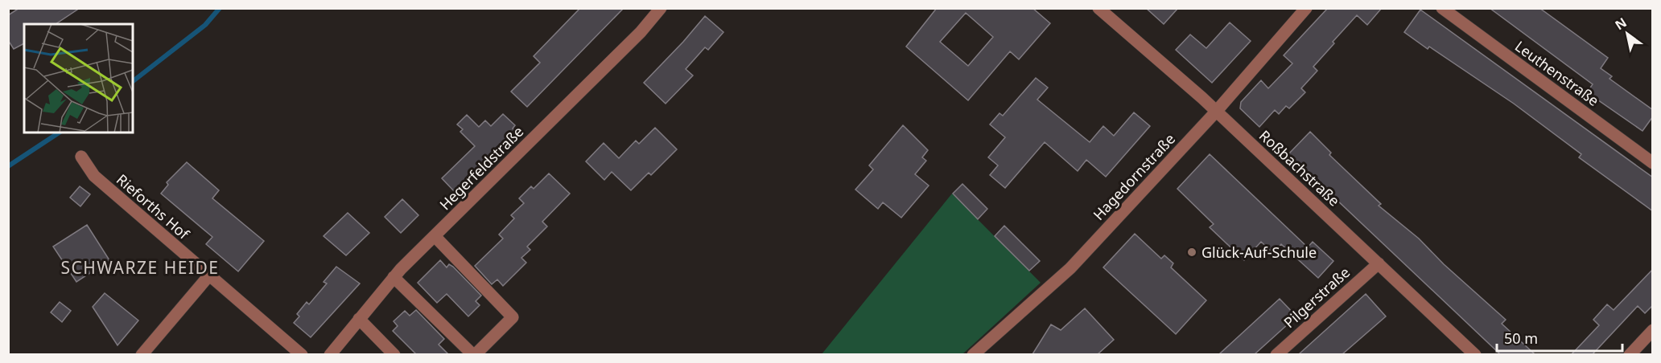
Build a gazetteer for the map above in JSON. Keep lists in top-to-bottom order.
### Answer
{
  "streets": {
    "street": [
      "Leuthenstraße",
      "Hegerfeldstraße",
      "Roßbachstraße",
      "Hagedornstraße",
      "Rieforths Hof",
      "Pilgerstraße"
    ]
  },
  "crossings": [
    ["Roßbachstraße", "Hagedornstraße"],
    ["Roßbachstraße", "Pilgerstraße"]
  ],
  "districts": ["SCHWARZE HEIDE"],
  "places": ["Glück-Auf-Schule"],
  "scale_bar": "50 m",
  "north": "top left"
}
